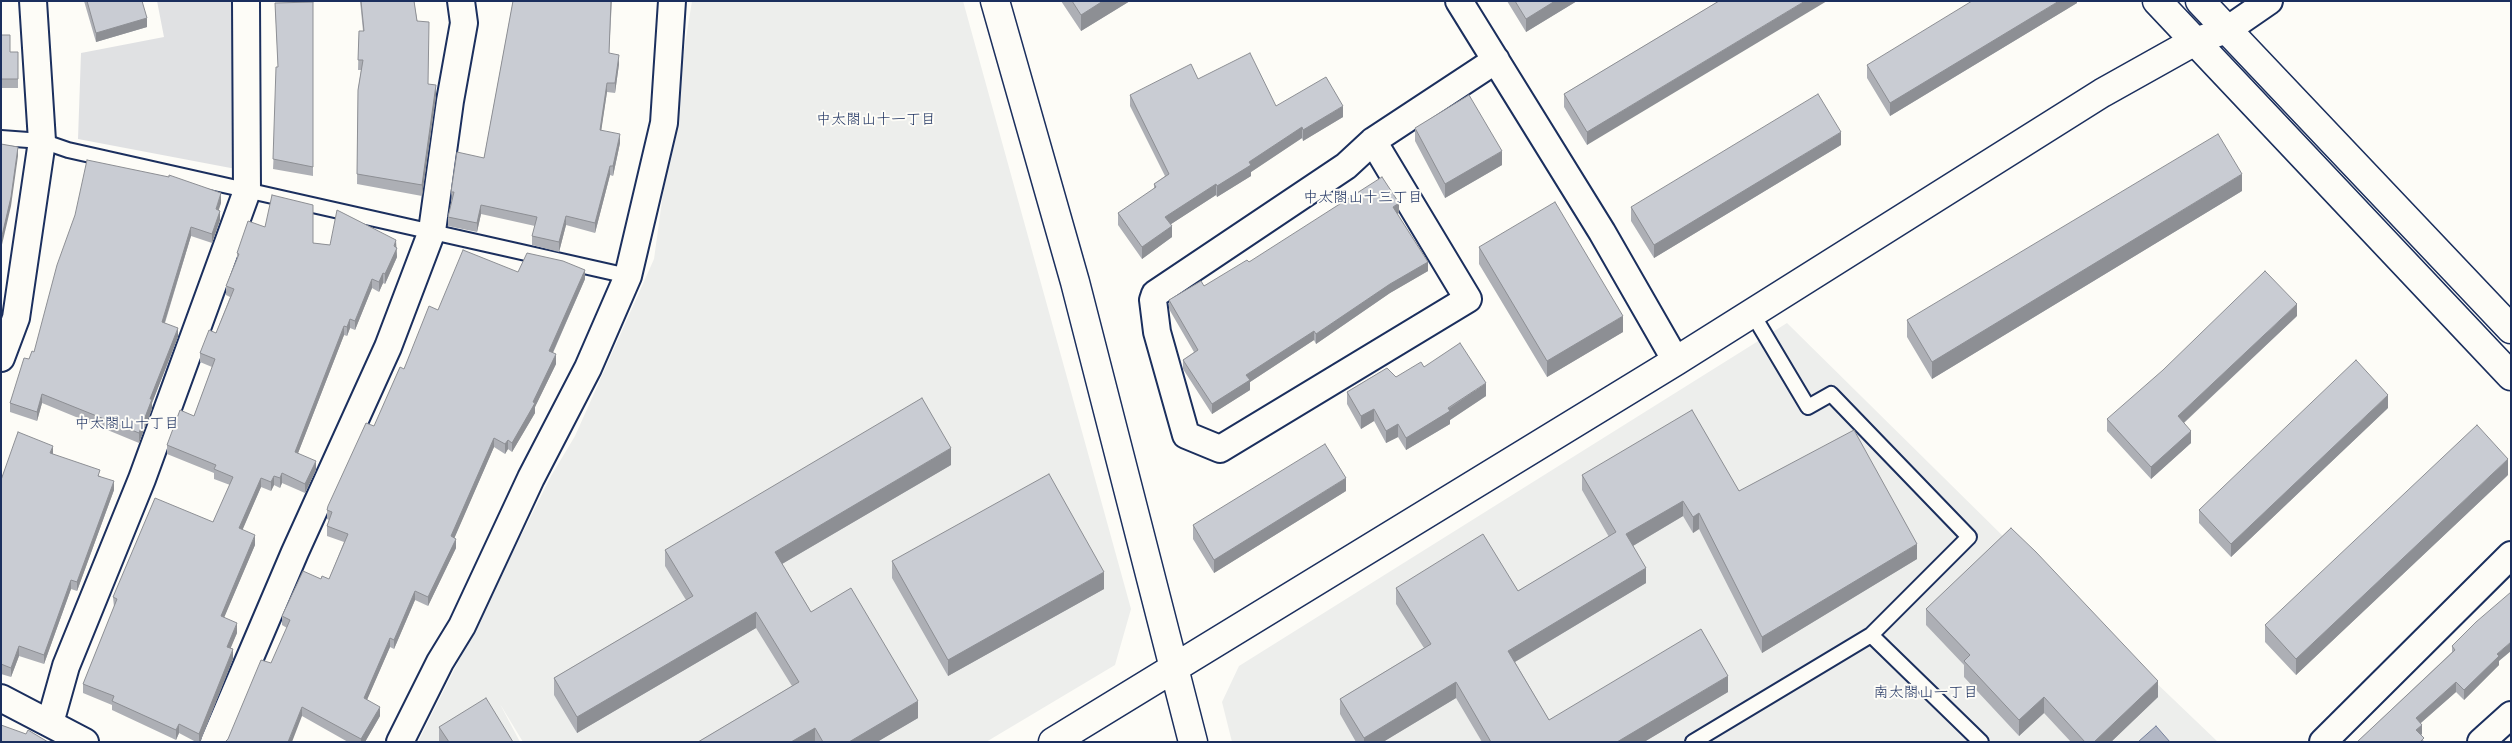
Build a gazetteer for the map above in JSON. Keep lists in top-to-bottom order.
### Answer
{
  "districts": [
    "中太閤山十一丁目",
    "中太閤山十三丁目",
    "中太閤山十丁目",
    "南太閤山一丁目"
  ]
}
